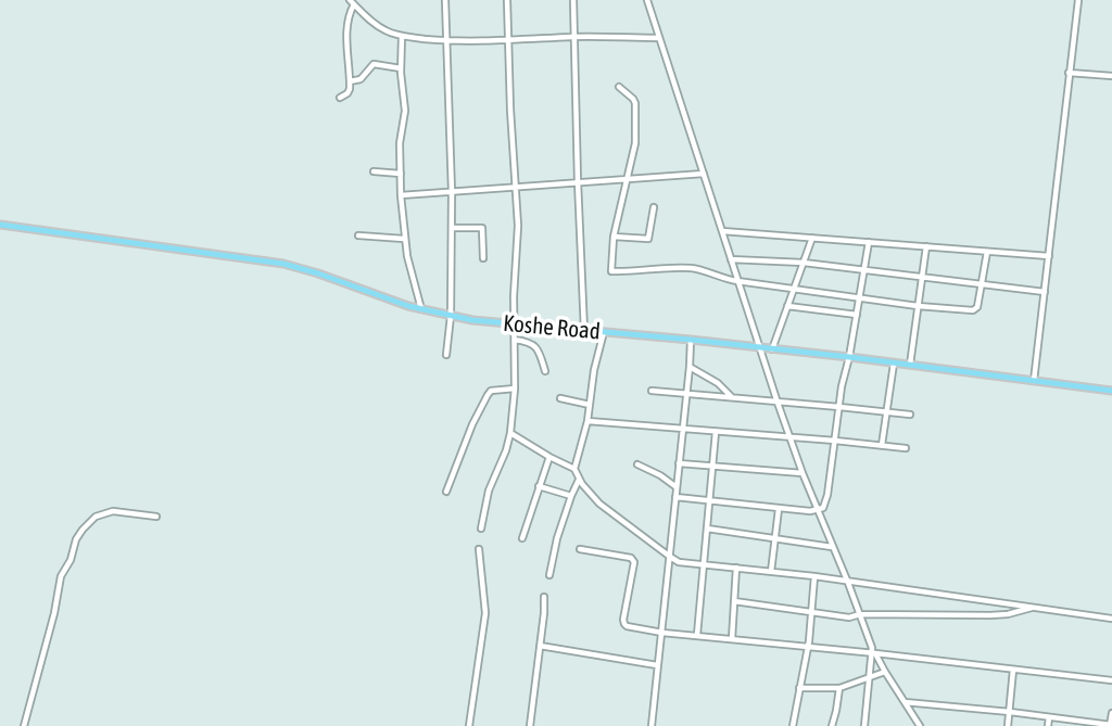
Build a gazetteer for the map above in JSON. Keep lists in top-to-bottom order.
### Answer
{
  "streets": {
    "main road": ["Koshe Road"]
  }
}
